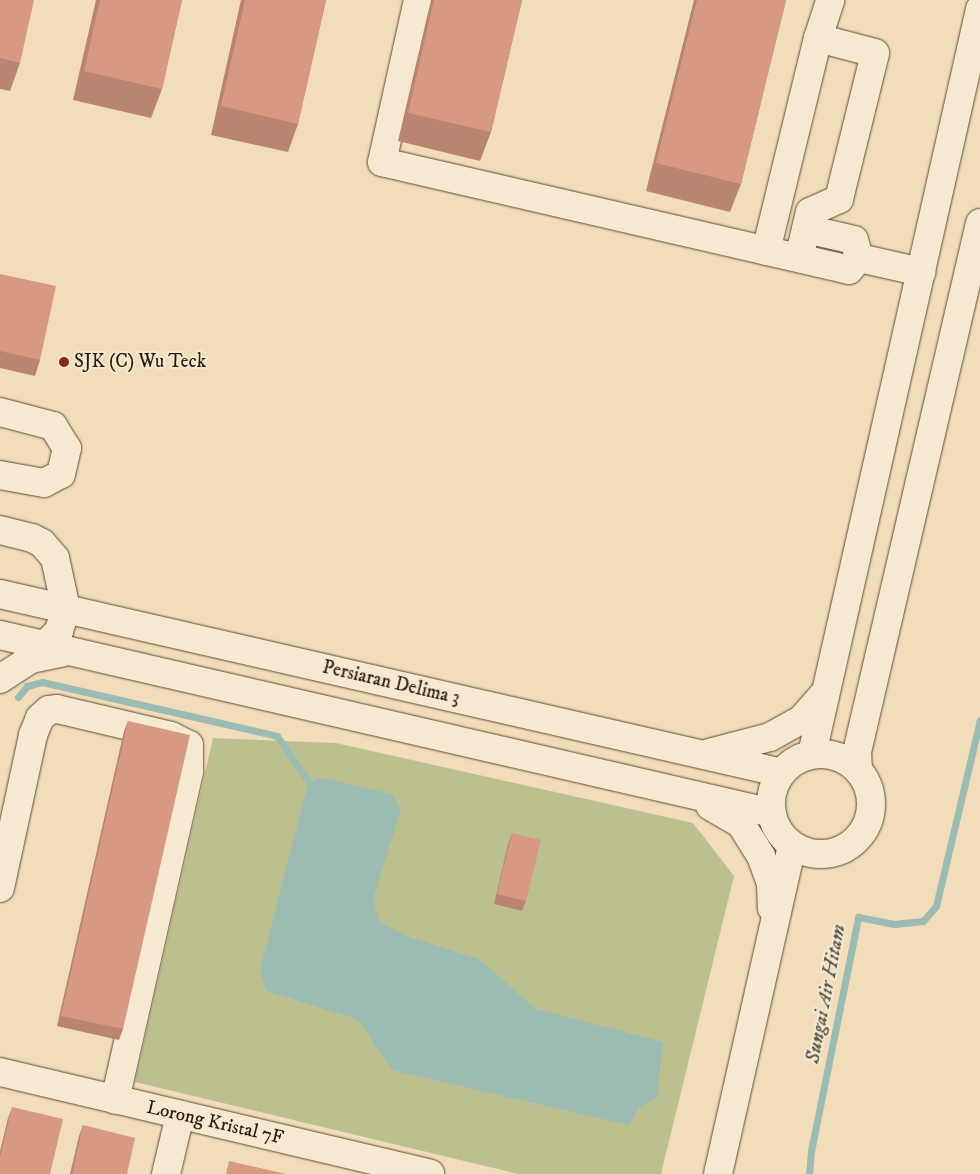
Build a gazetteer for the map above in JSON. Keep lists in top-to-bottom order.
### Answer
{
  "streets": {
    "street": ["Persiaran Delima 3", "Lorong Kristal 7F"]
  },
  "water": ["Sungai Air Hitam"],
  "places": ["SJK (C) Wu Teck"]
}
